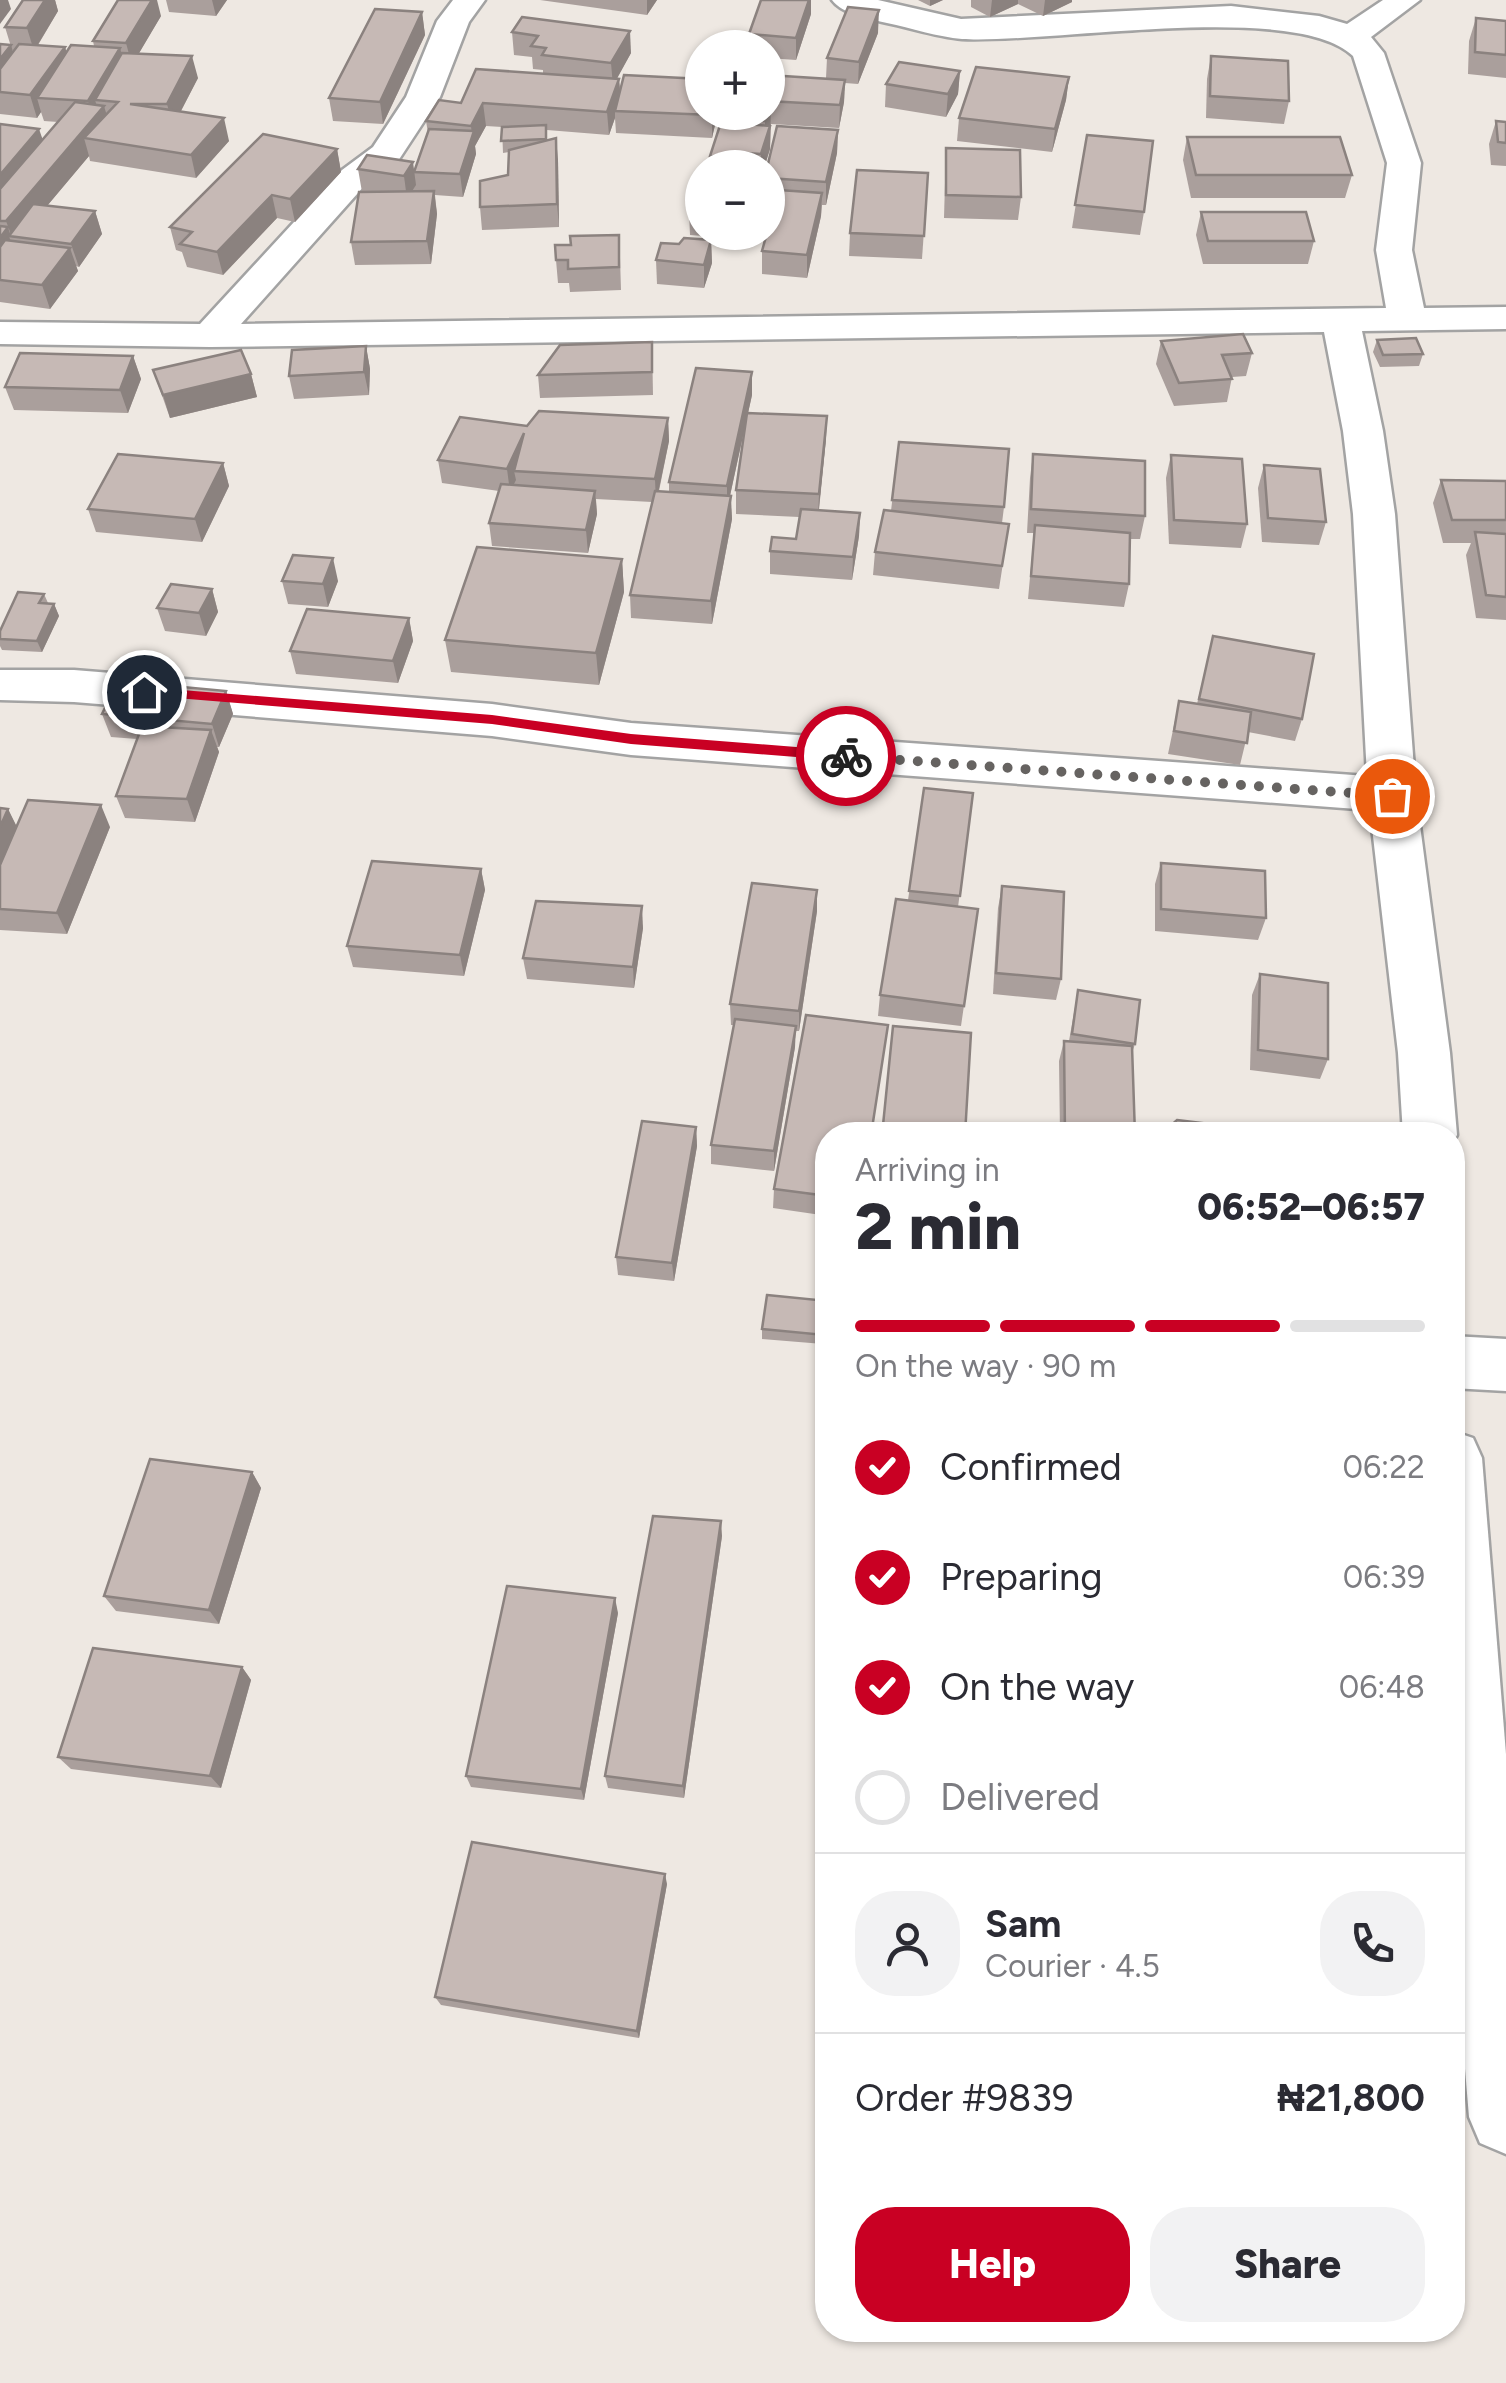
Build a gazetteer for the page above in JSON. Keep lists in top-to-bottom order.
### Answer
{
  "page": {
    "map_buttons": ["+", "−"],
    "heading": ["2 min", "Arriving in", "06:52–06:57"],
    "panel": [
      "Sam",
      "Courier · 4.5",
      "Order #9839",
      "₦21,800"
    ],
    "bar": "On the way · 90 m",
    "list": [
      ["Confirmed", "06:22"],
      ["Preparing", "06:39"],
      ["On the way", "06:48"],
      "Delivered"
    ],
    "buttons": ["Help", "Share"]
  }
}
